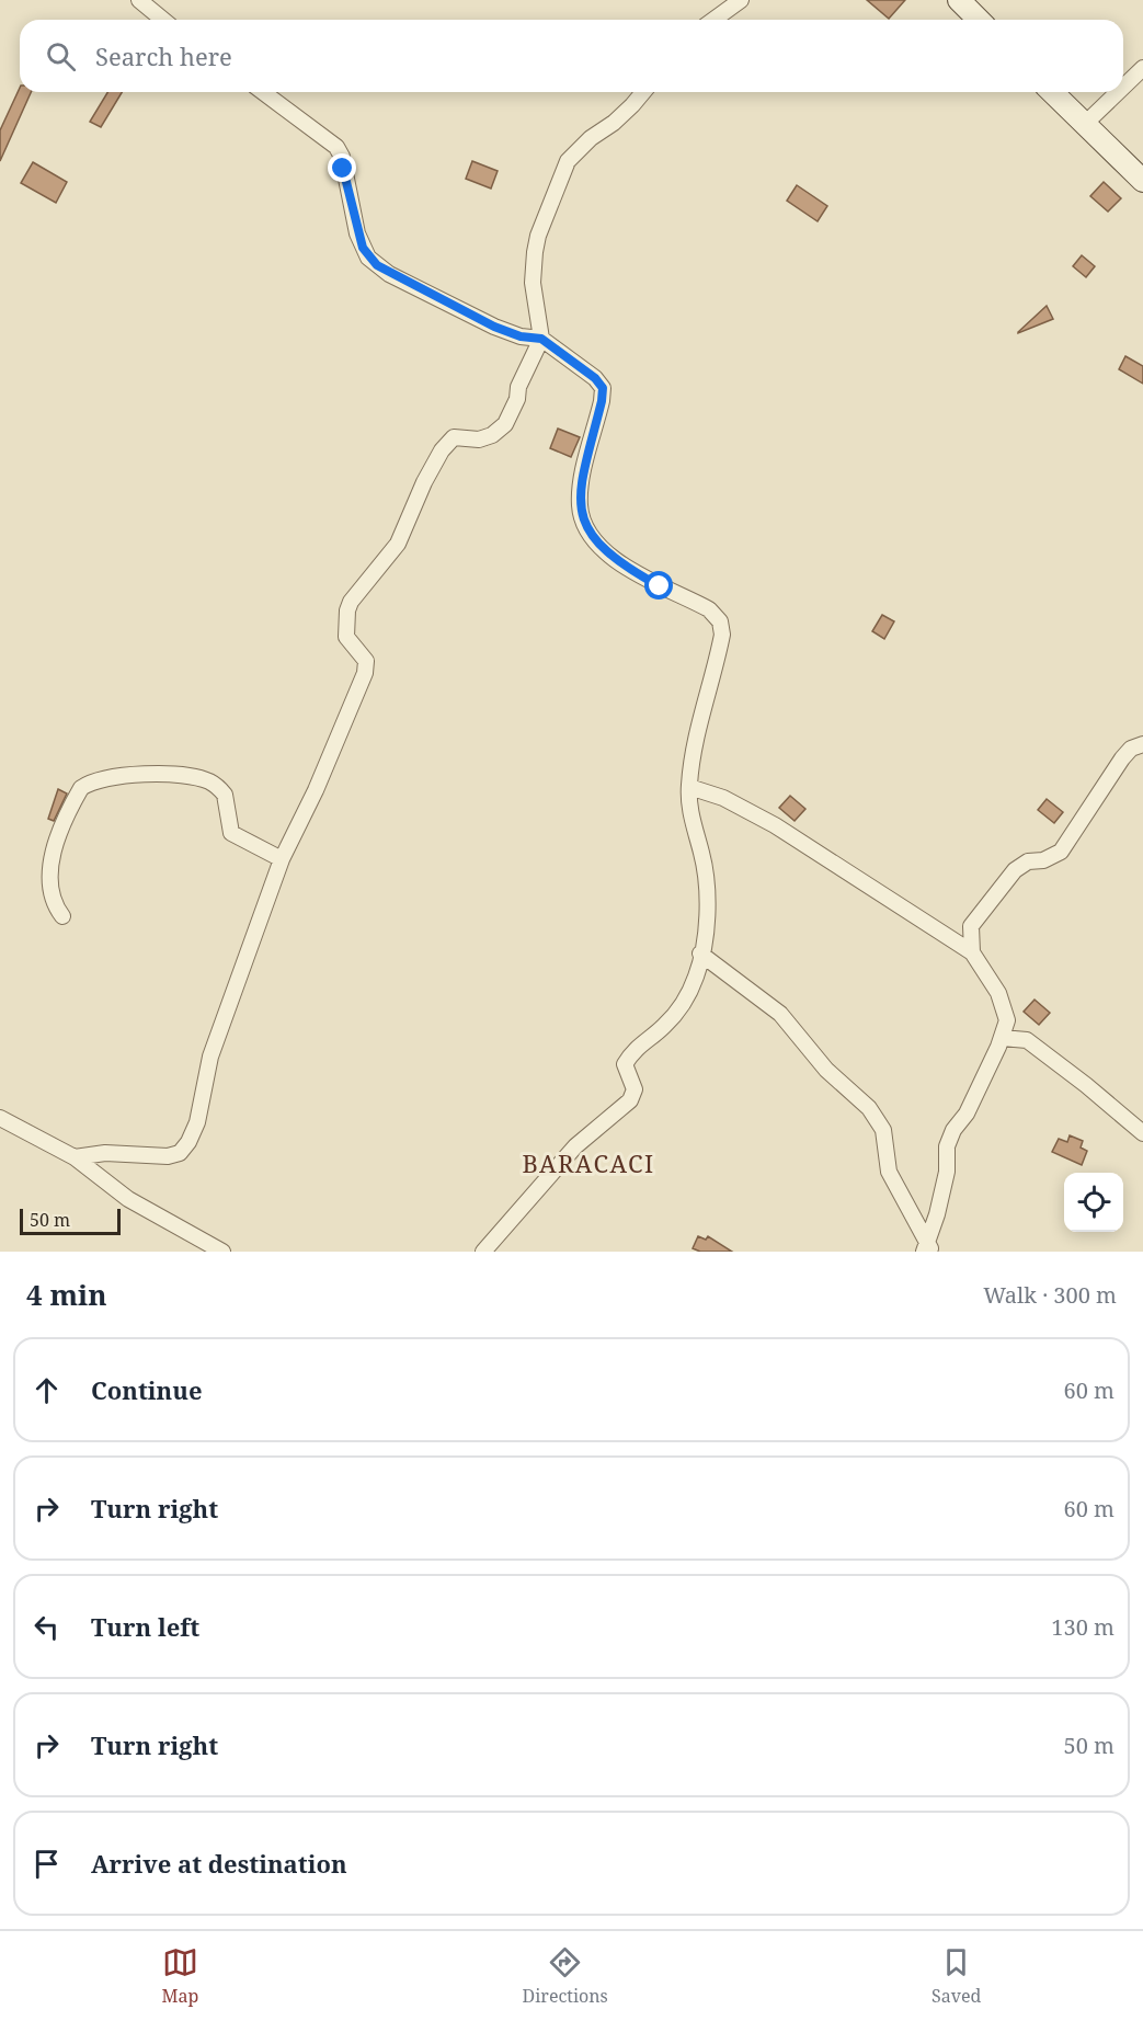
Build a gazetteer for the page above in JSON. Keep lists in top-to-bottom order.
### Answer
{
  "districts": ["BARACACI"],
  "scale_bar": "50 m",
  "page": {
    "search": "Search here",
    "scale": "50 m",
    "heading": ["4 min", "Walk · 300 m"],
    "list": [
      ["Continue", "60 m"],
      ["Turn right", "60 m"],
      ["Turn left", "130 m"],
      ["Turn right", "50 m"],
      "Arrive at destination"
    ],
    "nav": ["Map", "Directions", "Saved"]
  }
}
